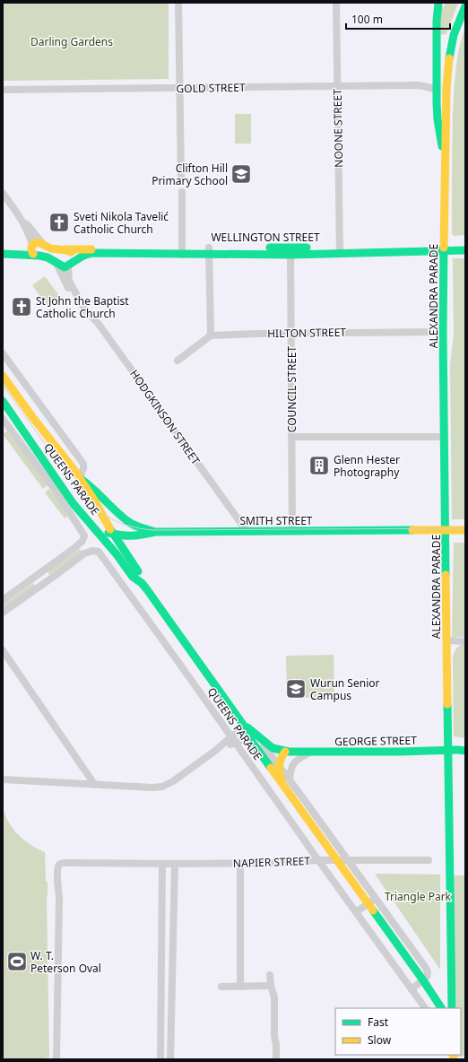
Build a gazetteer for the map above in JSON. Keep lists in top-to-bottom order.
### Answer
{
  "streets": {
    "main road": [
      "WELLINGTON STREET",
      "ALEXANDRA PARADE",
      "QUEENS PARADE",
      "SMITH STREET",
      "GEORGE STREET"
    ],
    "street": [
      "GOLD STREET",
      "NOONE STREET",
      "HILTON STREET",
      "COUNCIL STREET",
      "HODGKINSON STREET",
      "NAPIER STREET"
    ]
  },
  "crossings": [
    ["GOLD STREET", "NOONE STREET"],
    ["GOLD STREET", "ALEXANDRA PARADE"],
    ["NOONE STREET", "WELLINGTON STREET"],
    ["WELLINGTON STREET", "ALEXANDRA PARADE"],
    ["WELLINGTON STREET", "COUNCIL STREET"],
    ["WELLINGTON STREET", "HODGKINSON STREET"],
    ["ALEXANDRA PARADE", "HILTON STREET"],
    ["ALEXANDRA PARADE", "SMITH STREET"],
    ["ALEXANDRA PARADE", "GEORGE STREET"],
    ["HILTON STREET", "COUNCIL STREET"],
    ["COUNCIL STREET", "SMITH STREET"],
    ["HODGKINSON STREET", "SMITH STREET"],
    ["QUEENS PARADE", "SMITH STREET"],
    ["QUEENS PARADE", "GEORGE STREET"],
    ["QUEENS PARADE", "NAPIER STREET"]
  ],
  "parks": ["Darling Gardens", "Triangle Park"],
  "places": {
    "school or university": ["Clifton Hill Primary School", "Wurun Senior Campus"],
    "church": ["Sveti Nikola Tavelić Catholic Church", "St John the Baptist Catholic Church"],
    "building": ["Glenn Hester Photography"],
    "sports": ["W. T. Peterson Oval"]
  },
  "legend": ["Fast", "Slow"],
  "scale_bar": "100 m"
}
